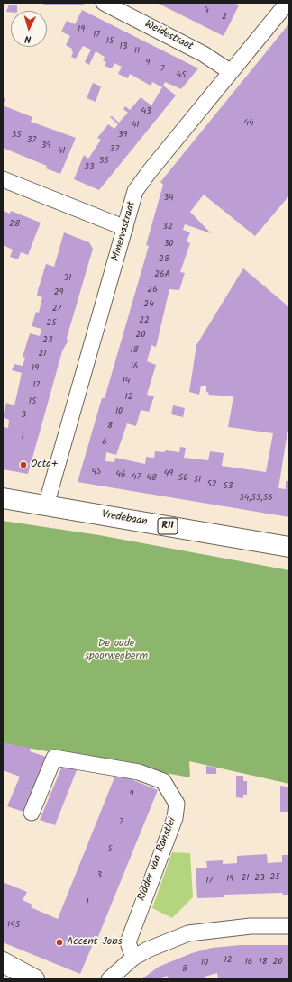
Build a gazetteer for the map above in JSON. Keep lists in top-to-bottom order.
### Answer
{
  "streets": {
    "main road": ["Vredebaan", "R11"],
    "street": ["Weidestraat", "Minervastraat", "Ridder van Ranstlei"]
  },
  "crossings": [
    ["Weidestraat", "Minervastraat"],
    ["Minervastraat", "Vredebaan"]
  ],
  "parks": ["De oude spoorwegberm"],
  "places": ["Octa+", "Accent Jobs"],
  "house_numbers": [
    "4",
    "2",
    "19",
    "17",
    "15",
    "13",
    "11",
    "9",
    "7",
    "45",
    "43",
    "44",
    "41",
    "35",
    "39",
    "37",
    "39",
    "37",
    "41",
    "35",
    "33",
    "34",
    "28",
    "32",
    "30",
    "28",
    "26A",
    "31",
    "26",
    "29",
    "24",
    "27",
    "22",
    "25",
    "20",
    "23",
    "18",
    "21",
    "16",
    "19",
    "14",
    "17",
    "12",
    "15",
    "10",
    "3",
    "8",
    "1",
    "6",
    "45",
    "49",
    "46",
    "47",
    "48",
    "50",
    "51",
    "52",
    "53",
    "54,55,56",
    "9",
    "7",
    "5",
    "3",
    "25",
    "21",
    "23",
    "19",
    "17",
    "1",
    "145",
    "12",
    "16",
    "18",
    "20",
    "10",
    "8"
  ],
  "north": "bottom"
}
